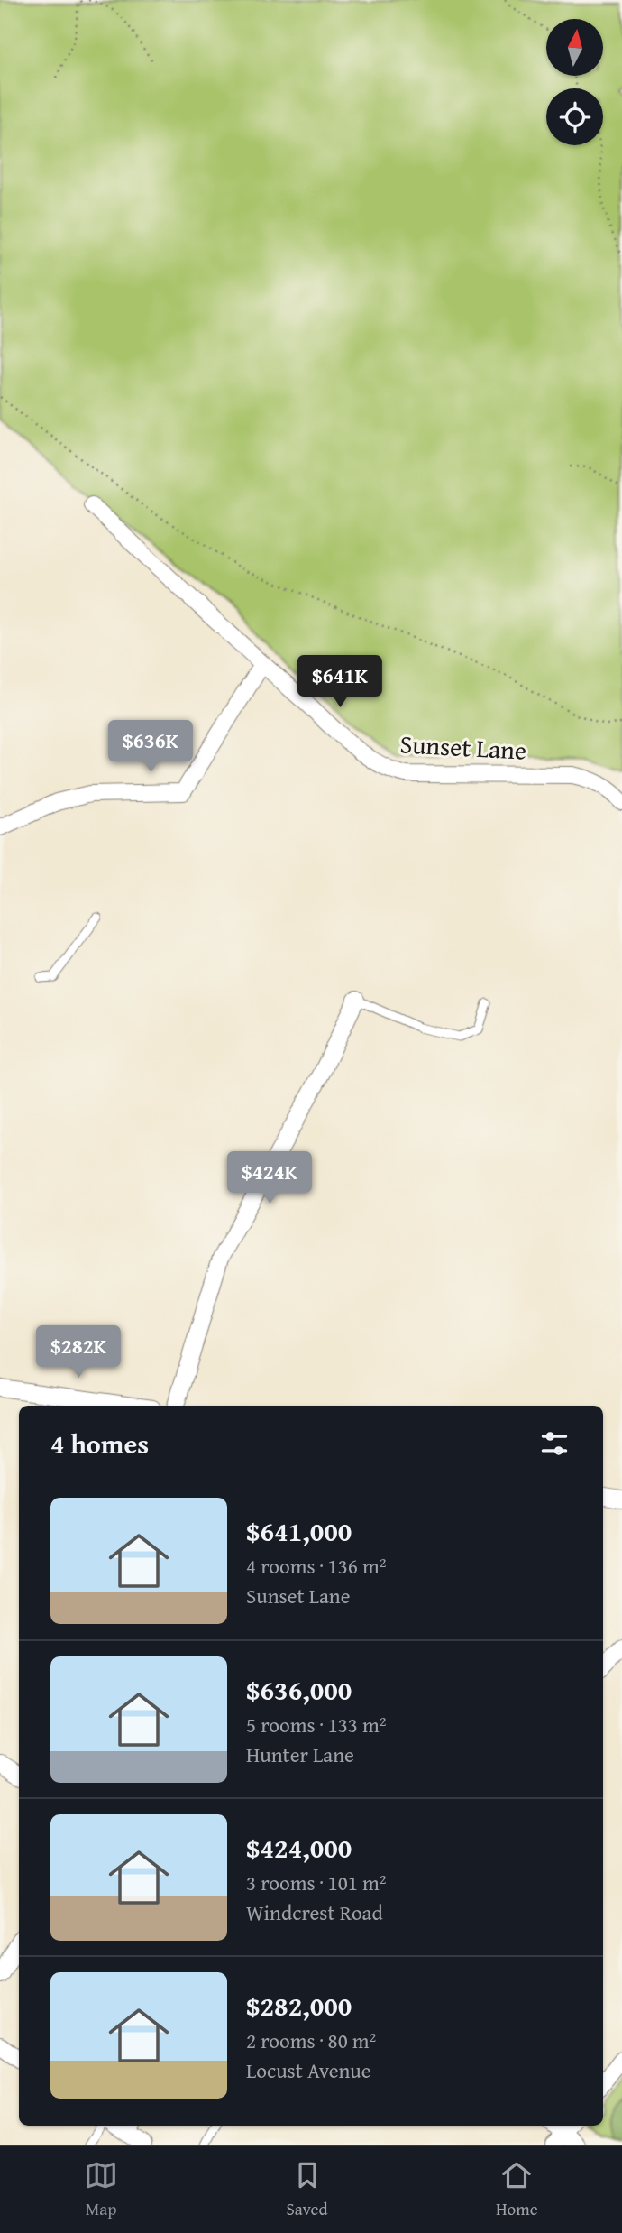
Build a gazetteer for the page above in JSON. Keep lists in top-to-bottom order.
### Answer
{
  "streets": {
    "street": ["Sunset Lane"]
  },
  "north": "top",
  "page": {
    "price": [
      "$641K",
      "$636K",
      "$424K",
      "$282K"
    ],
    "heading": "4 homes",
    "list": [
      {
        "name": "$641,000",
        "note": "4 rooms · 136 m² · Sunset Lane"
      },
      {
        "name": "$636,000",
        "note": "5 rooms · 133 m² · Hunter Lane"
      },
      {
        "name": "$424,000",
        "note": "3 rooms · 101 m² · Windcrest Road"
      },
      {
        "name": "$282,000",
        "note": "2 rooms · 80 m² · Locust Avenue"
      }
    ],
    "tabs": ["Map", "Saved", "Home"]
  }
}
